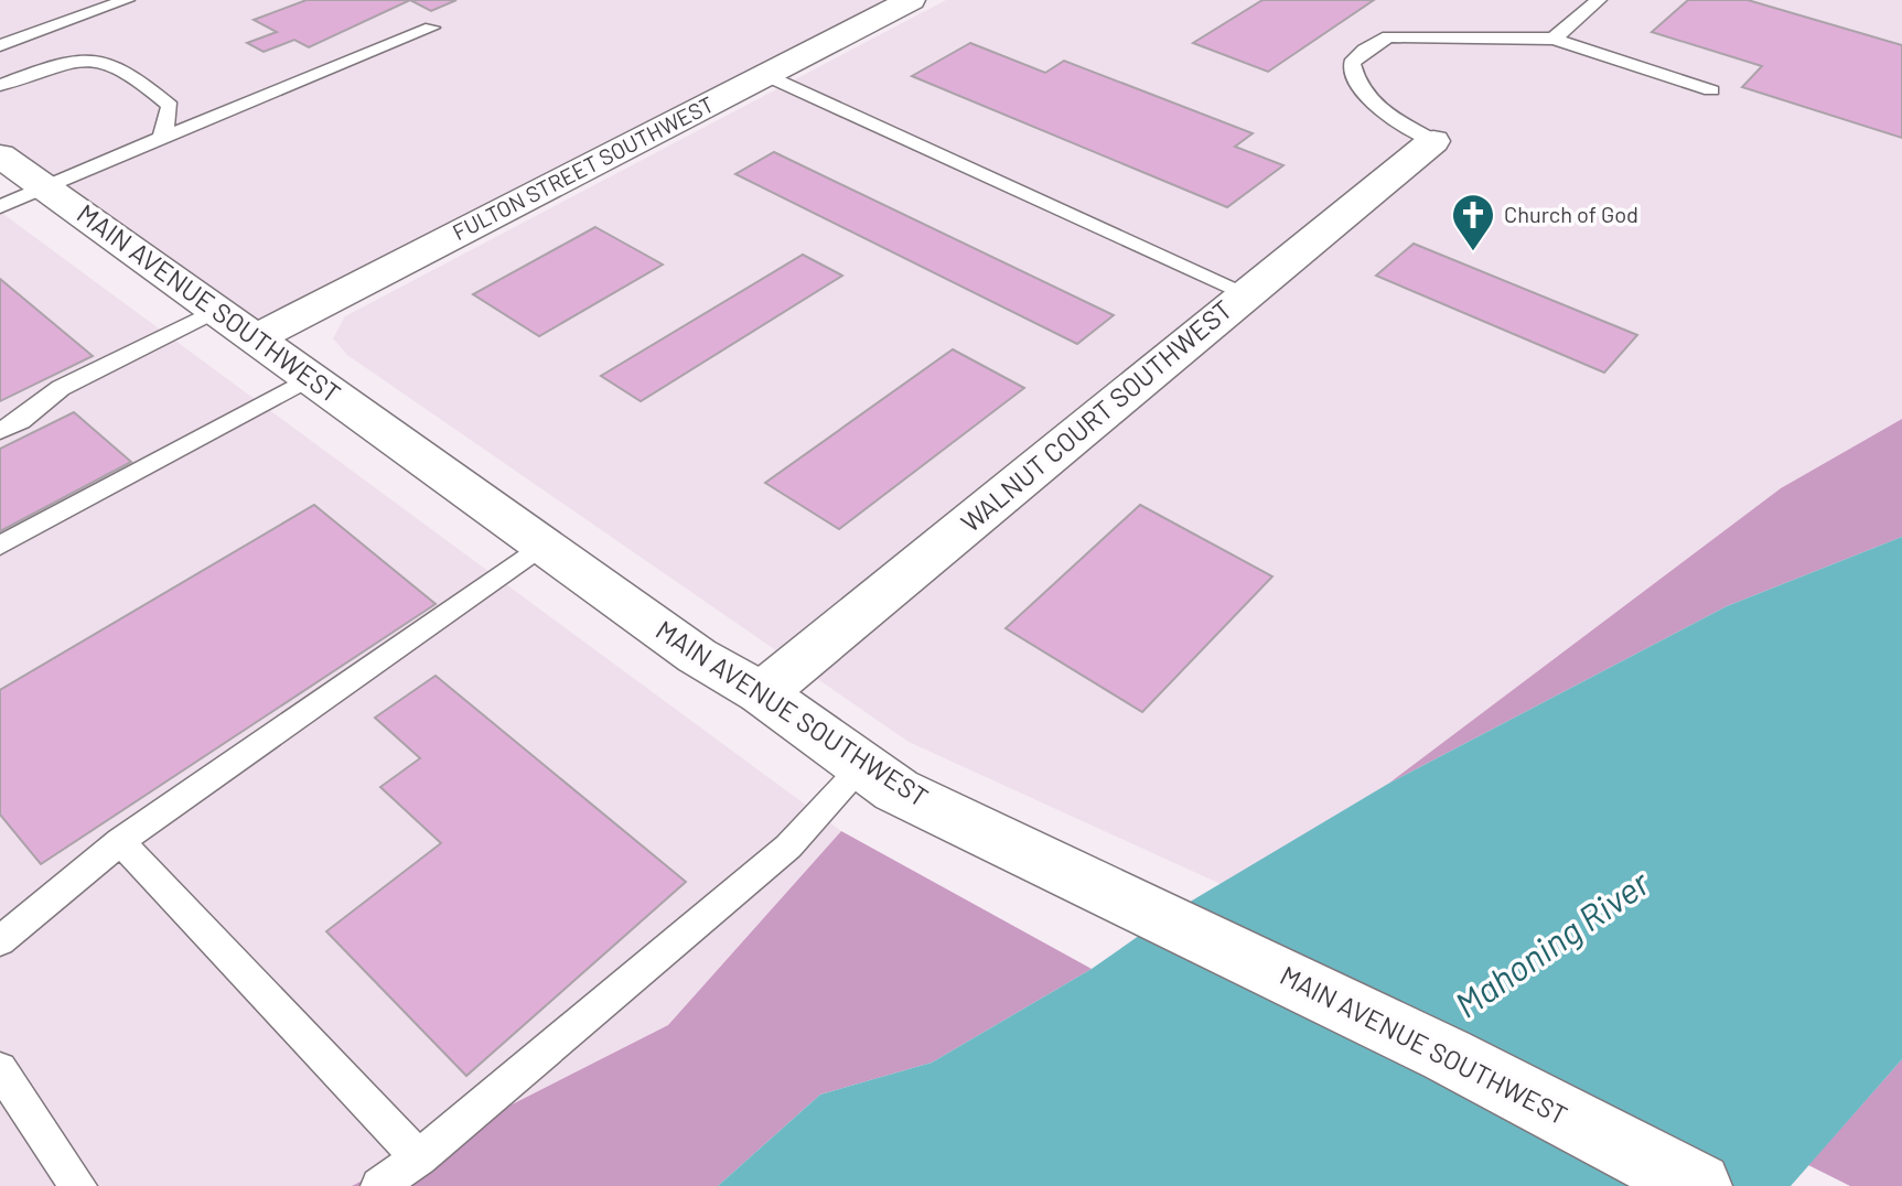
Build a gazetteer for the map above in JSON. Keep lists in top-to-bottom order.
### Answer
{
  "streets": {
    "street": ["FULTON STREET SOUTHWEST", "MAIN AVENUE SOUTHWEST", "WALNUT COURT SOUTHWEST"]
  },
  "crossings": [
    ["FULTON STREET SOUTHWEST", "MAIN AVENUE SOUTHWEST"],
    ["MAIN AVENUE SOUTHWEST", "WALNUT COURT SOUTHWEST"]
  ],
  "water": ["Mahoning River"],
  "places": {
    "church": ["Church of God"]
  }
}
